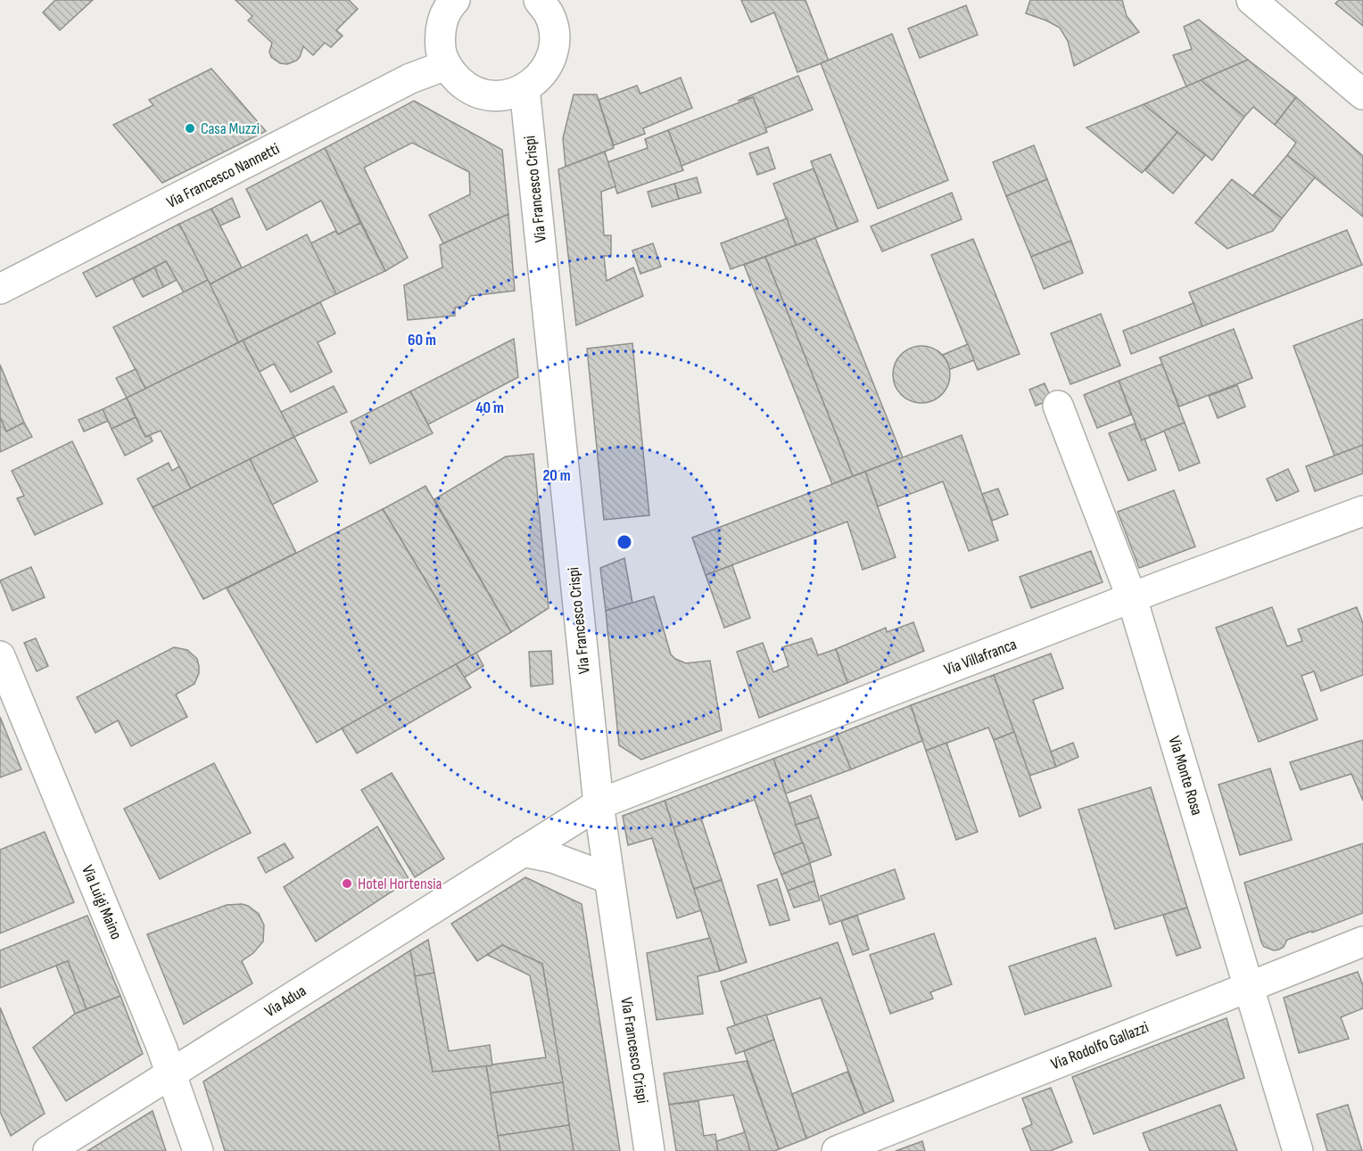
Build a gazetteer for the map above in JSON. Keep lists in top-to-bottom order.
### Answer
{
  "streets": {
    "street": [
      "Via Francesco Nannetti",
      "Via Francesco Crispi",
      "Via Villafranca",
      "Via Monte Rosa",
      "Via Luigi Maino",
      "Via Adua",
      "Via Rodolfo Gallazzi"
    ]
  },
  "crossings": [
    ["Via Francesco Crispi", "Via Villafranca"],
    ["Via Francesco Crispi", "Via Adua"],
    ["Via Villafranca", "Via Monte Rosa"],
    ["Via Villafranca", "Via Adua"],
    ["Via Monte Rosa", "Via Rodolfo Gallazzi"],
    ["Via Luigi Maino", "Via Adua"]
  ],
  "places": ["Casa Muzzi", "Hotel Hortensia"],
  "rings": ["60 m", "40 m", "20 m"]
}
